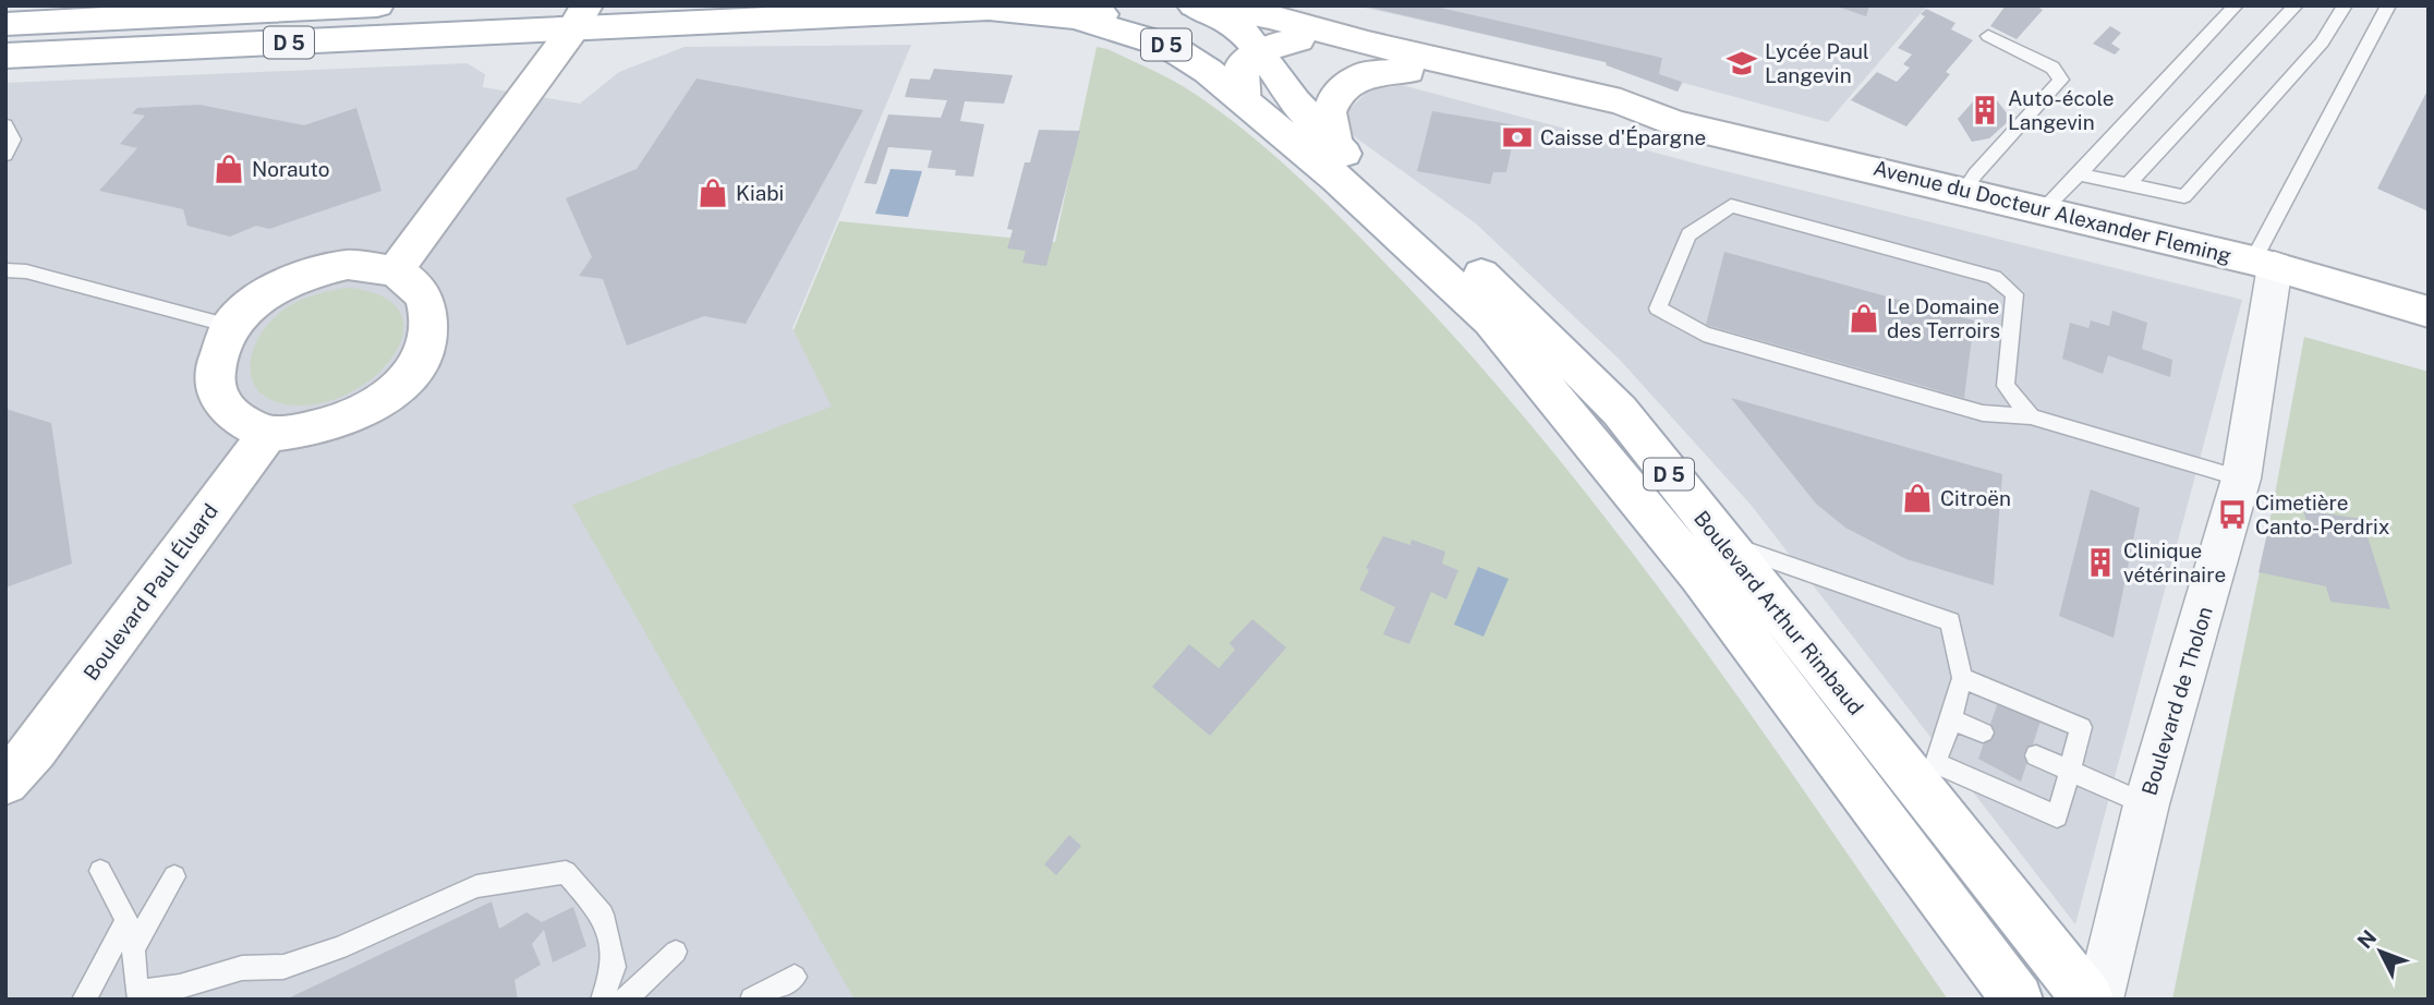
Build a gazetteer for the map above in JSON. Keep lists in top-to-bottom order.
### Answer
{
  "streets": {
    "main road": [
      "D 5",
      "Avenue du Docteur Alexander Fleming",
      "Boulevard Paul Éluard",
      "Boulevard Arthur Rimbaud"
    ],
    "street": ["Boulevard de Tholon"]
  },
  "crossings": [
    ["Avenue du Docteur Alexander Fleming", "Boulevard Arthur Rimbaud"],
    ["Avenue du Docteur Alexander Fleming", "Boulevard de Tholon"]
  ],
  "places": {
    "school or university": ["Lycée Paul Langevin"],
    "building": ["Auto-école Langevin", "Clinique vétérinaire"],
    "bank": ["Caisse d'Épargne"],
    "shop": [
      "Norauto",
      "Kiabi",
      "Le Domaine des Terroirs",
      "Citroën"
    ],
    "bus stop": ["Cimetière Canto-Perdrix"]
  },
  "north": "top left"
}
